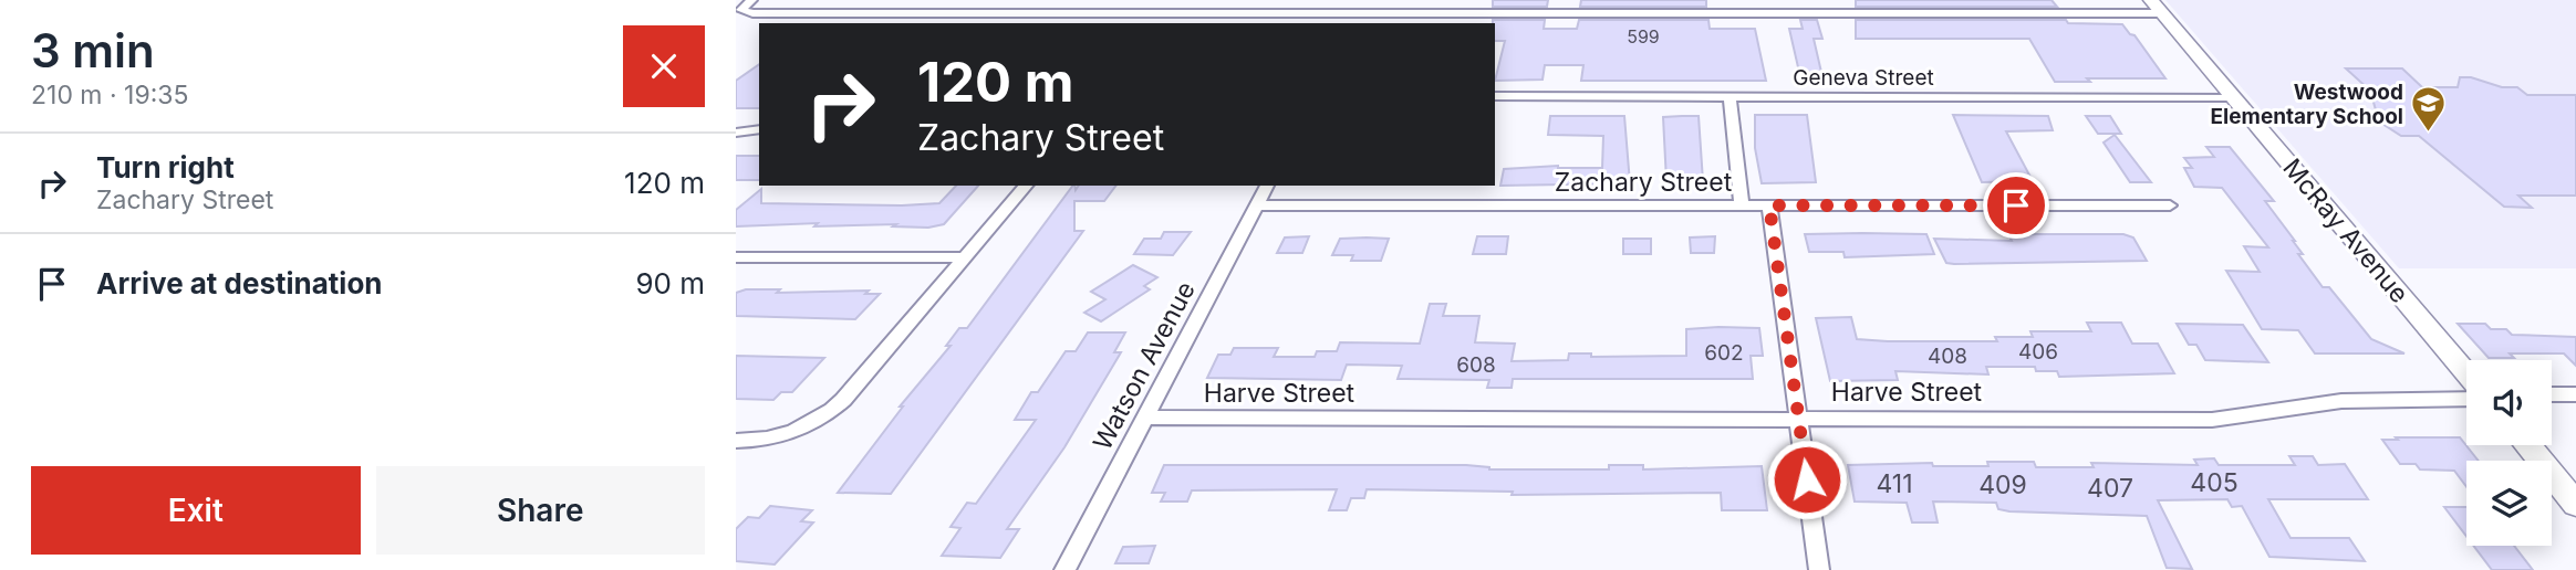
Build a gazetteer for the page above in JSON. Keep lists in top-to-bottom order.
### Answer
{
  "streets": {
    "street": [
      "Geneva Street",
      "Zachary Street",
      "McRay Avenue",
      "Watson Avenue",
      "Harve Street"
    ]
  },
  "crossings": [
    ["Geneva Street", "McRay Avenue"],
    ["Zachary Street", "Watson Avenue"],
    ["Watson Avenue", "Harve Street"]
  ],
  "places": {
    "school or university": ["Westwood Elementary School"]
  },
  "house_numbers": [
    "599",
    "406",
    "602",
    "408",
    "608",
    "405",
    "411",
    "409",
    "407"
  ],
  "page": {
    "heading": ["3 min", "210 m · 19:35"],
    "turn": ["120 m", "Zachary Street"],
    "list": [
      {
        "name": "Turn right",
        "note": "Zachary Street",
        "value": "120 m"
      },
      {
        "name": "Arrive at destination",
        "value": "90 m"
      }
    ],
    "buttons": ["Exit", "Share"]
  }
}
